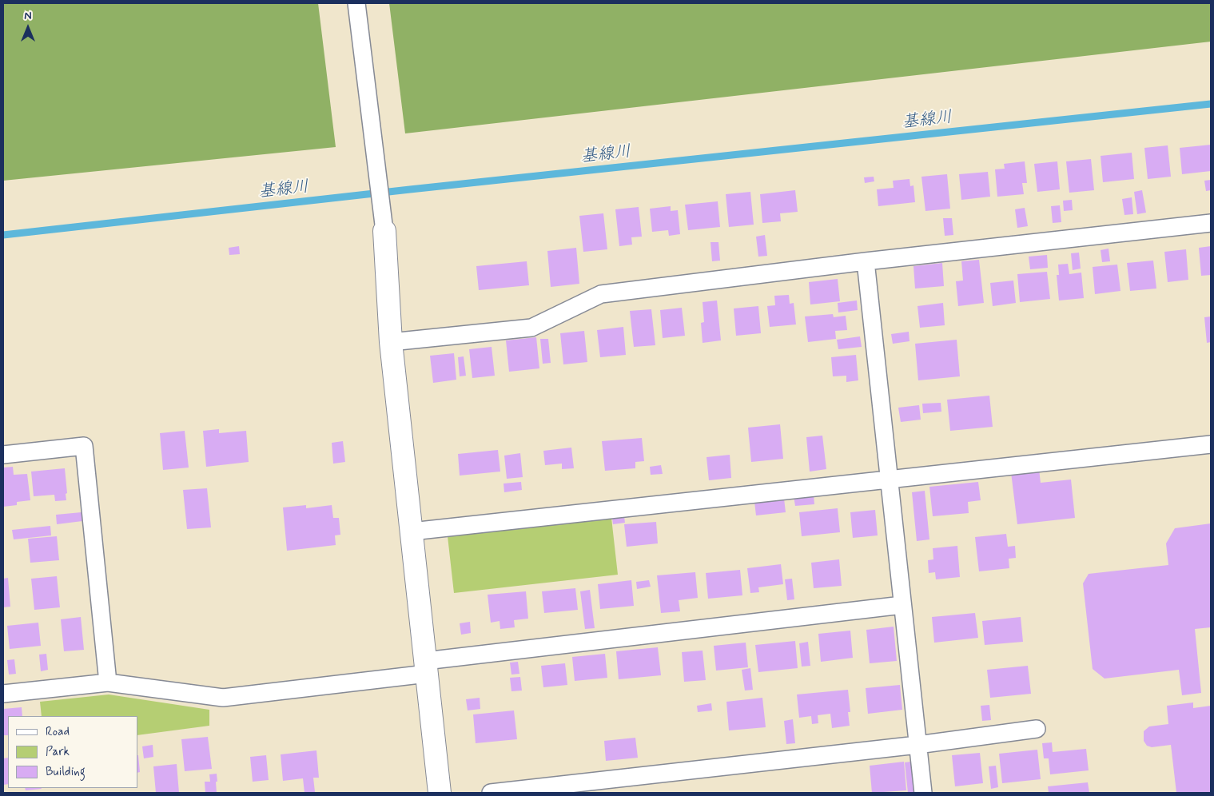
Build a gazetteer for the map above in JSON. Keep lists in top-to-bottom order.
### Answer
{
  "water": ["基線川"],
  "legend": ["Road", "Park", "Building"],
  "north": "top"
}
